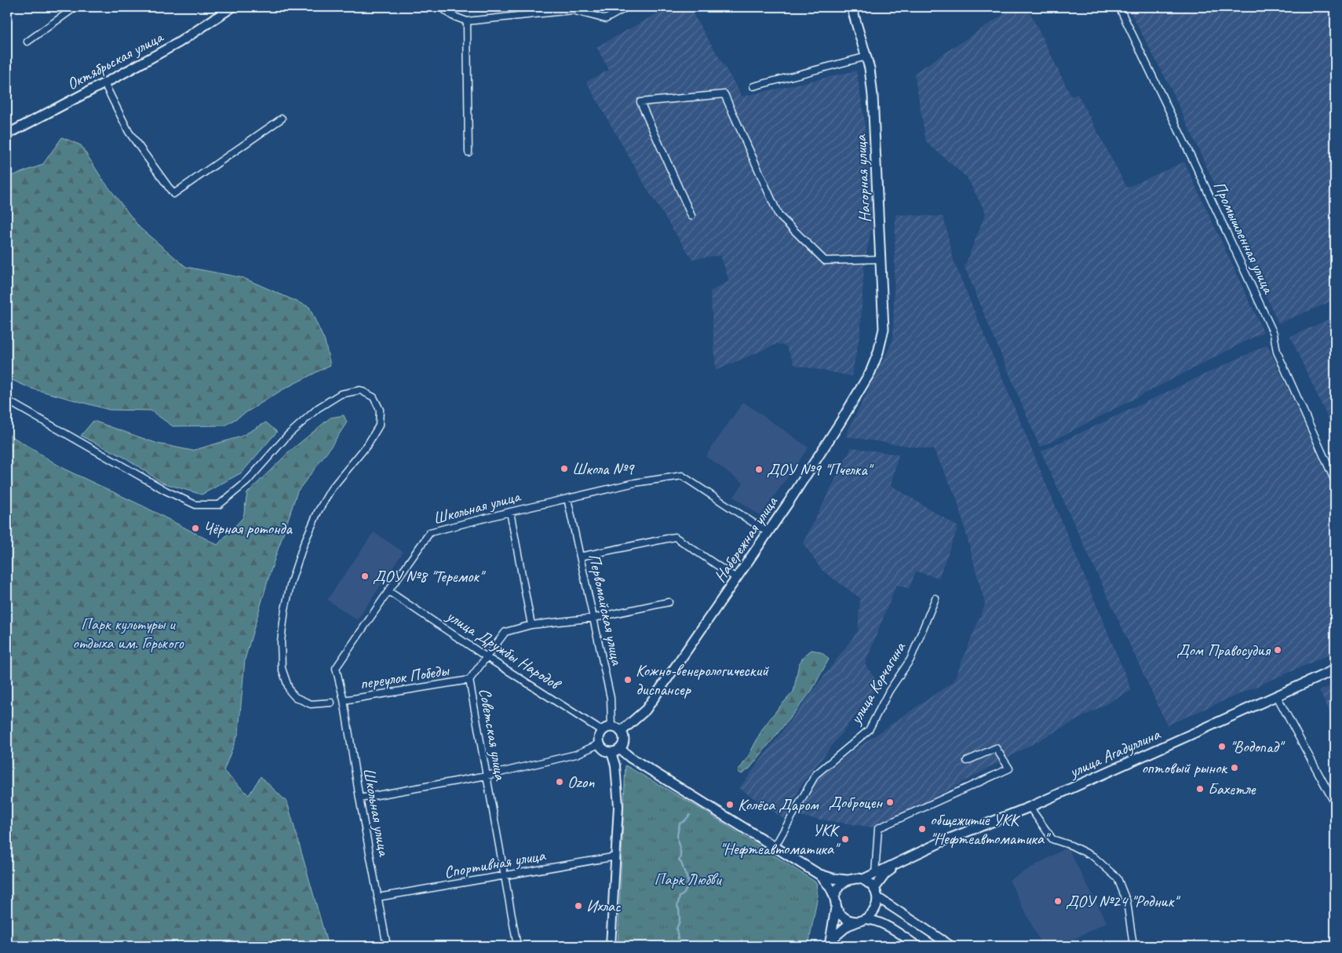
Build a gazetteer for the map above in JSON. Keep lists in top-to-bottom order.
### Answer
{
  "streets": {
    "main road": [
      "Октябрьская улица",
      "Нагорная улица",
      "Набережная улица",
      "улица Агадуллина"
    ],
    "street": [
      "Промышленная улица",
      "Школьная улица",
      "Первомайская улица",
      "улица Дружбы Народов",
      "переулок Победы",
      "улица Корчагина",
      "Советская улица",
      "Спортивная улица"
    ]
  },
  "crossings": [
    ["Нагорная улица", "Набережная улица"],
    ["Школьная улица", "Набережная улица"],
    ["Школьная улица", "Первомайская улица"],
    ["Школьная улица", "улица Дружбы Народов"],
    ["Школьная улица", "переулок Победы"],
    ["Школьная улица", "Спортивная улица"],
    ["Набережная улица", "Первомайская улица"],
    ["Набережная улица", "улица Дружбы Народов"],
    ["Первомайская улица", "улица Дружбы Народов"],
    ["Первомайская улица", "Советская улица"],
    ["улица Дружбы Народов", "Советская улица"],
    ["переулок Победы", "Советская улица"],
    ["Советская улица", "Спортивная улица"]
  ],
  "parks": ["Парк культуры и отдыха им. Горького", "Парк Любви"],
  "places": [
    "Школа №9",
    "ДОУ №9 \"Пчелка\"",
    "Чёрная ротонда",
    "ДОУ №8 \"Теремок\"",
    "Дом Правосудия",
    "Кожно-венерологический диспансер",
    "\"Водопад\"",
    "оптовый рынок",
    "Ozon",
    "Бахетле",
    "Доброцен",
    "Колёса Даром",
    "общежитие УКК \"Нефтеавтоматика\"",
    "УКК \"Нефтеавтоматика\"",
    "ДОУ №24 \"Родник\"",
    "Ихлас"
  ]
}
